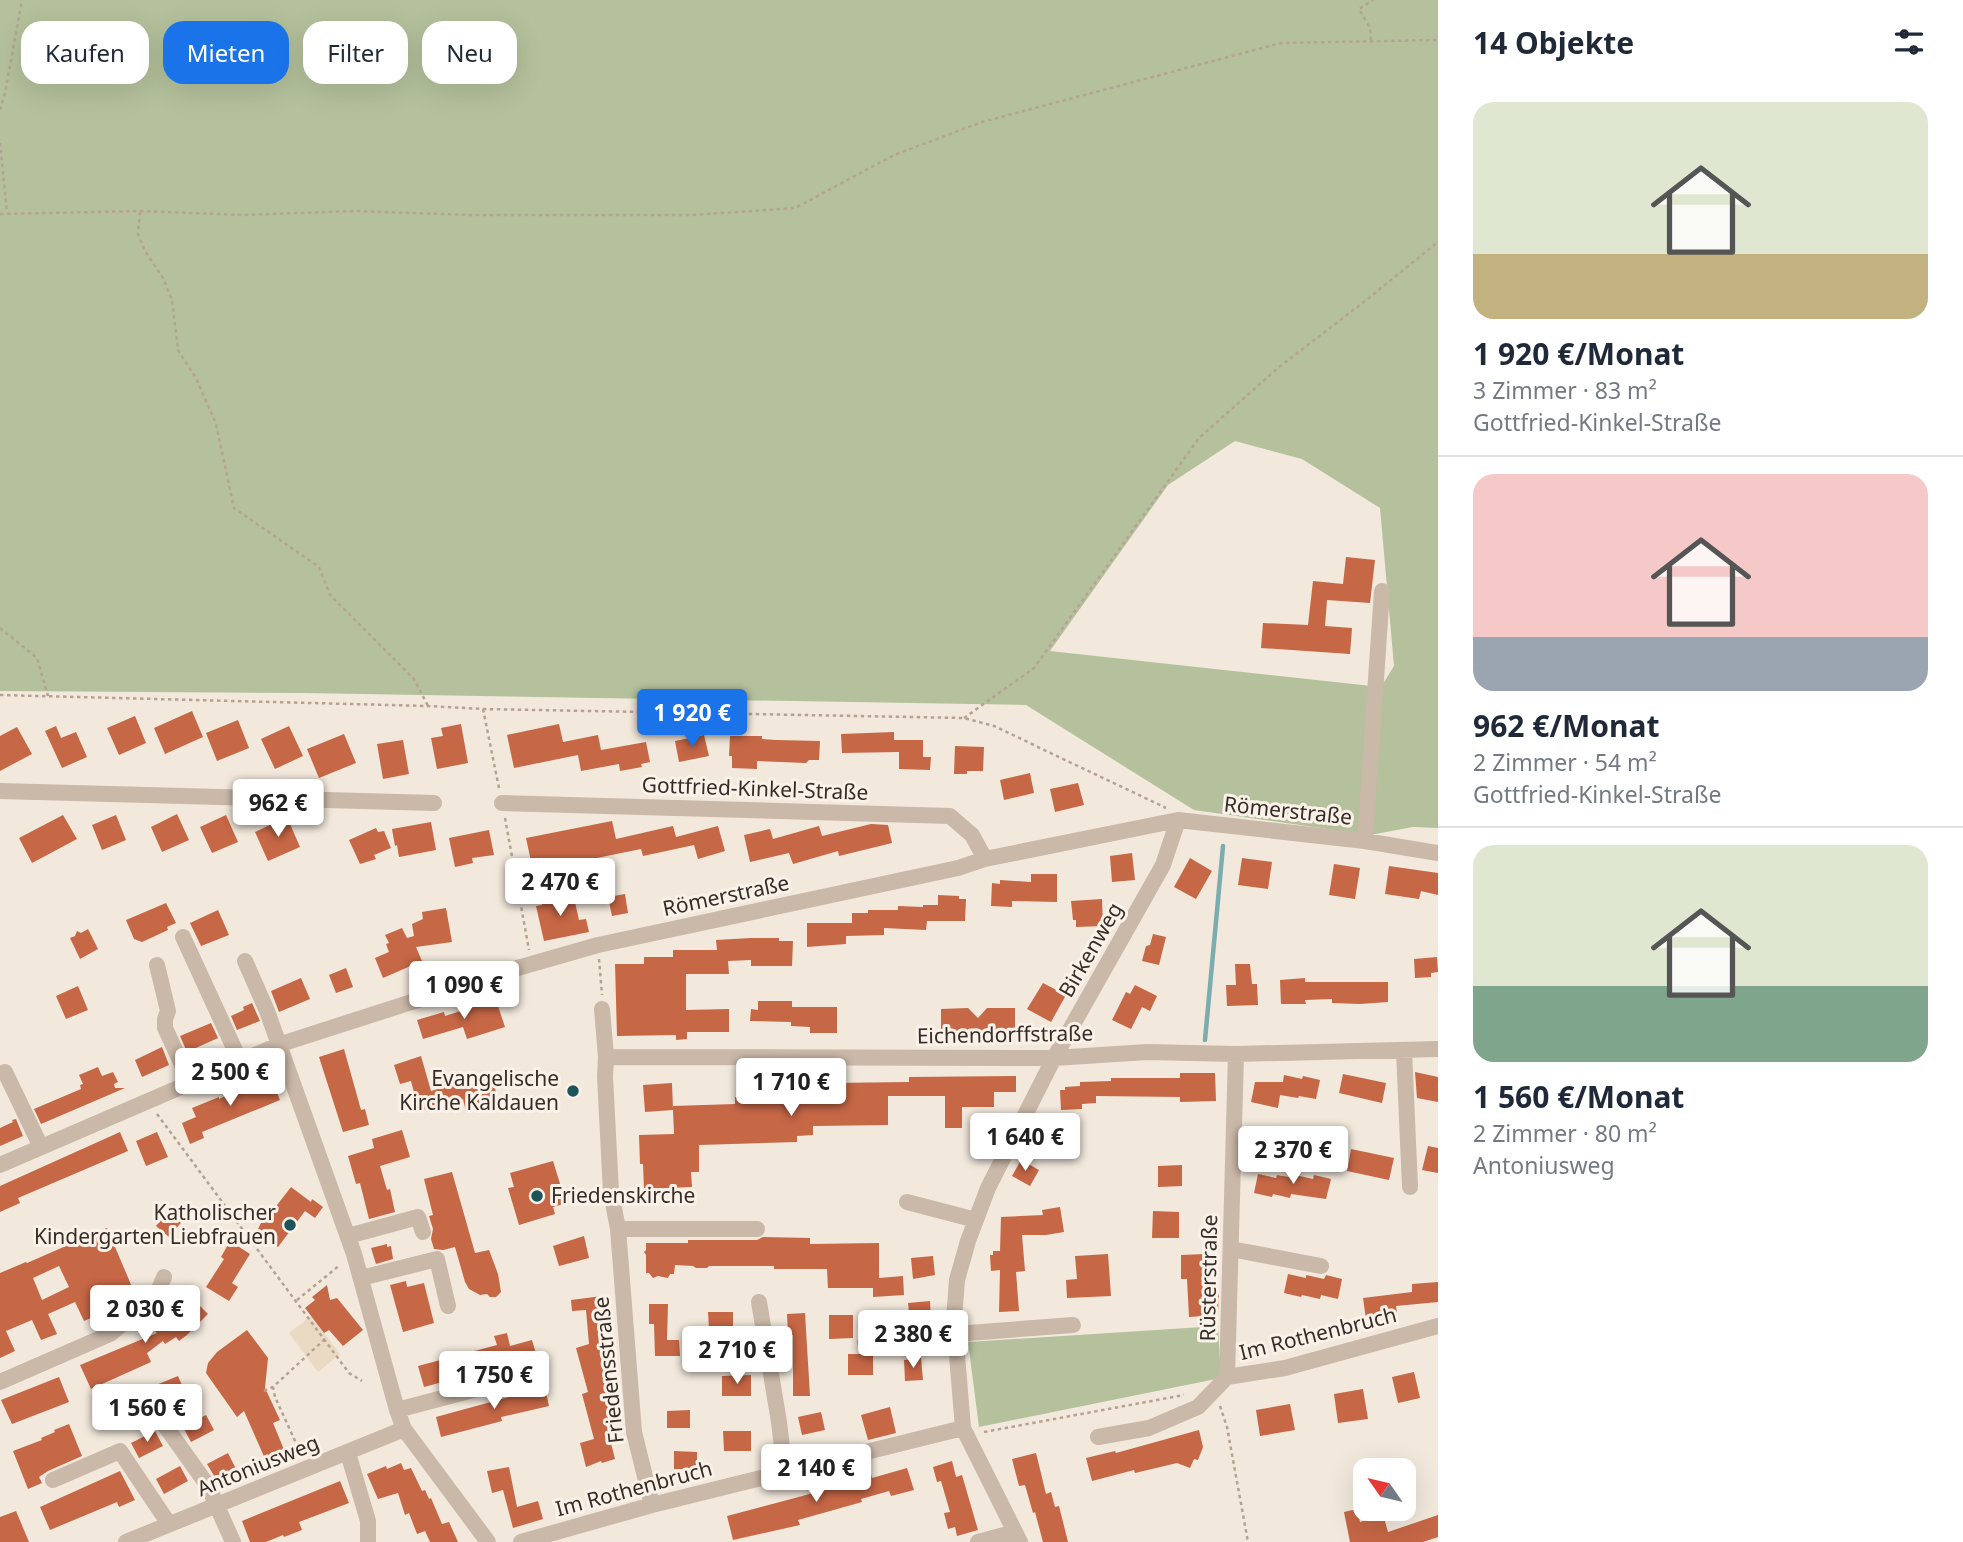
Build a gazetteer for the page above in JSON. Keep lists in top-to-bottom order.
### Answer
{
  "streets": {
    "street": [
      "Gottfried-Kinkel-Straße",
      "Römerstraße",
      "Birkenweg",
      "Eichendorffstraße",
      "Rüsterstraße",
      "Im Rothenbruch",
      "Friedensstraße",
      "Antoniusweg"
    ]
  },
  "crossings": [
    ["Gottfried-Kinkel-Straße", "Römerstraße"],
    ["Römerstraße", "Birkenweg"],
    ["Birkenweg", "Eichendorffstraße"],
    ["Birkenweg", "Im Rothenbruch"],
    ["Eichendorffstraße", "Rüsterstraße"],
    ["Eichendorffstraße", "Friedensstraße"],
    ["Rüsterstraße", "Im Rothenbruch"],
    ["Im Rothenbruch", "Friedensstraße"]
  ],
  "places": ["Evangelische Kirche Kaldauen", "Friedenskirche", "Katholischer Kindergarten Liebfrauen"],
  "north": "top left",
  "page": {
    "heading": "14 Objekte",
    "chip": [
      "Kaufen",
      "Mieten",
      "Filter",
      "Neu"
    ],
    "list": [
      {
        "name": "1 920 €/Monat",
        "note": "3 Zimmer · 83 m² · Gottfried-Kinkel-Straße"
      },
      {
        "name": "962 €/Monat",
        "note": "2 Zimmer · 54 m² · Gottfried-Kinkel-Straße"
      },
      {
        "name": "1 560 €/Monat",
        "note": "2 Zimmer · 80 m² · Antoniusweg"
      }
    ],
    "price": [
      "1 920 €",
      "962 €",
      "2 470 €",
      "1 090 €",
      "2 500 €",
      "1 710 €",
      "1 640 €",
      "2 370 €",
      "2 030 €",
      "2 380 €",
      "2 710 €",
      "1 750 €",
      "1 560 €",
      "2 140 €"
    ]
  }
}
